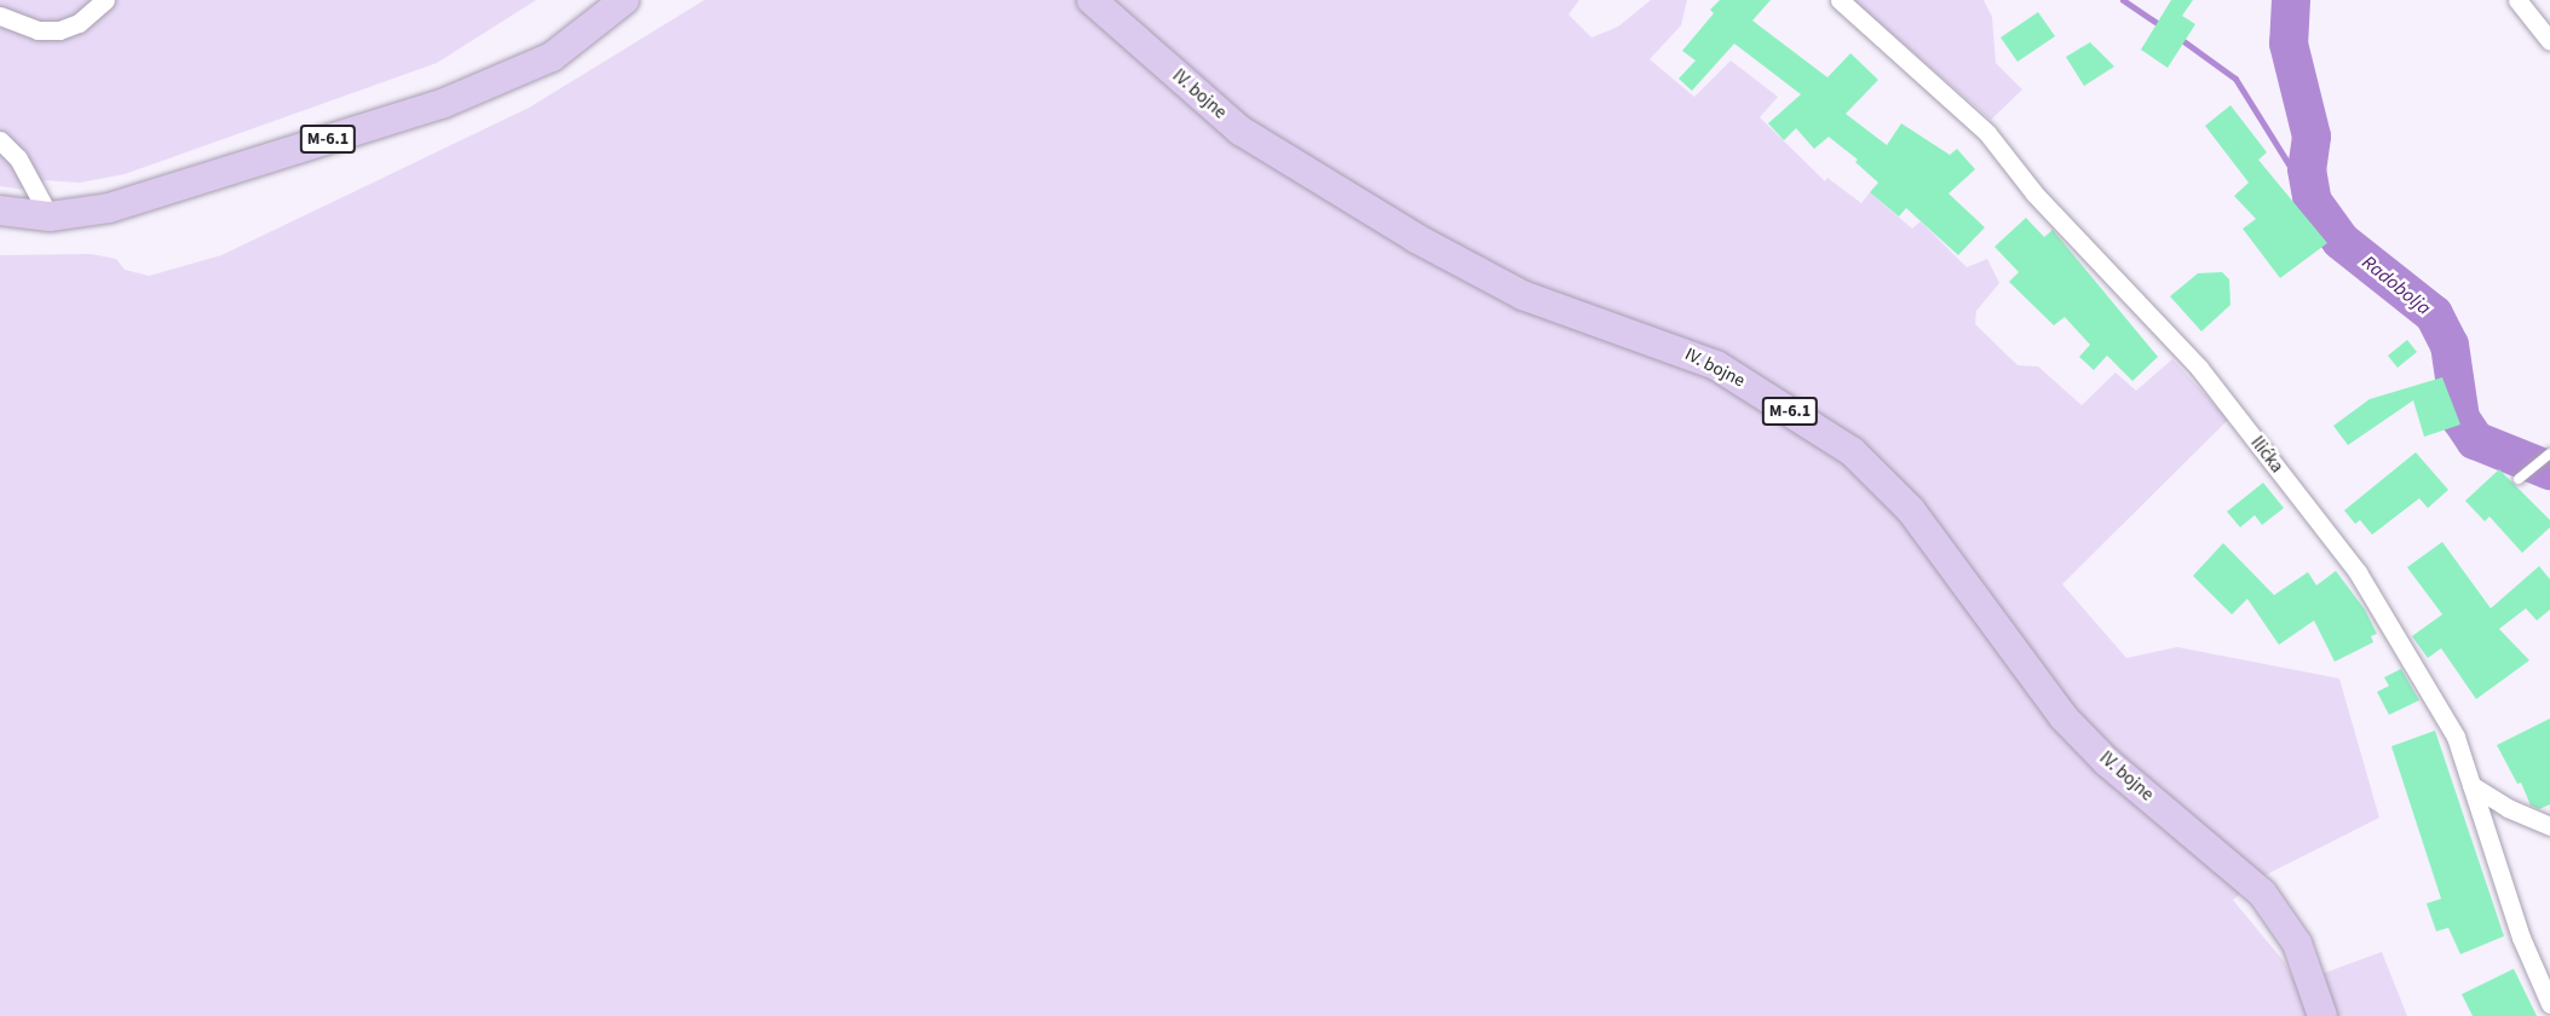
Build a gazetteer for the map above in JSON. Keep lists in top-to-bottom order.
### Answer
{
  "streets": {
    "main road": ["IV. bojne", "M-6.1"],
    "street": ["Ilićka"]
  },
  "water": ["Radobolja"]
}
